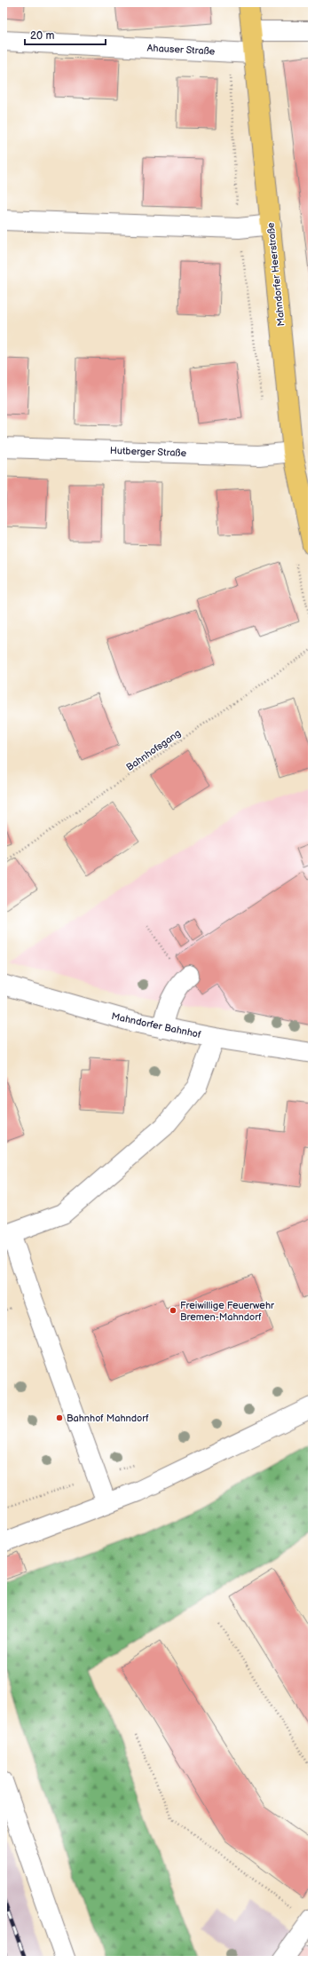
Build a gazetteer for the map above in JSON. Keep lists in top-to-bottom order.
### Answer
{
  "streets": {
    "main road": ["Mahndorfer Heerstraße"],
    "street": ["Ahauser Straße", "Hutberger Straße", "Mahndorfer Bahnhof"],
    "path": ["Bahnhofsgang"]
  },
  "crossings": [
    ["Ahauser Straße", "Mahndorfer Heerstraße"],
    ["Mahndorfer Heerstraße", "Hutberger Straße"]
  ],
  "places": ["Freiwillige Feuerwehr Bremen-Mahndorf", "Bahnhof Mahndorf"],
  "scale_bar": "20 m"
}
